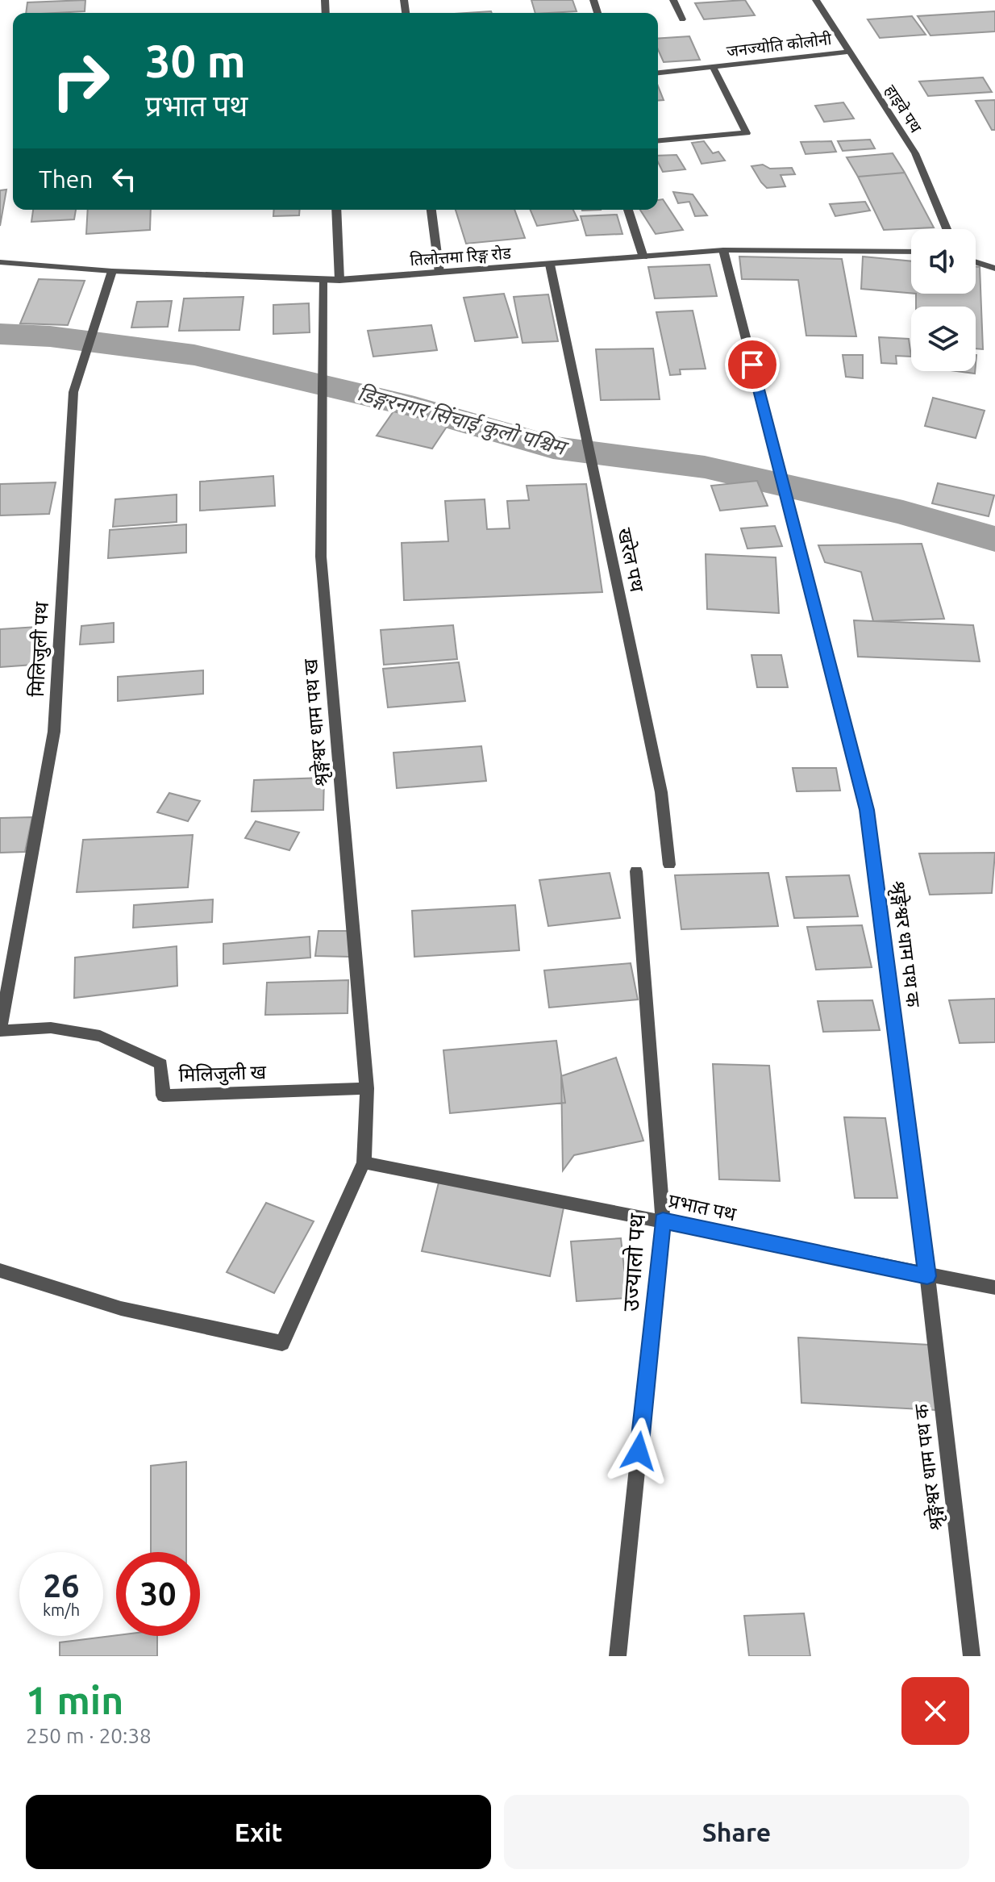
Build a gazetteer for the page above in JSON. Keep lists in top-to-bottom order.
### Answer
{
  "streets": {
    "street": [
      "जनज्योति कोलोनी",
      "हाइवे पथ",
      "तिलोत्तमा रिङ्ग रोड",
      "खरेल पथ",
      "मिलिजुली पथ",
      "श्रृङ्गेश्वर धाम पथ ख",
      "श्रृङ्गेश्वर धाम पथ क",
      "मिलिजुली ख",
      "प्रभात पथ",
      "उज्यालो पथ"
    ]
  },
  "crossings": [
    ["जनज्योति कोलोनी", "हाइवे पथ"],
    ["तिलोत्तमा रिङ्ग रोड", "खरेल पथ"],
    ["तिलोत्तमा रिङ्ग रोड", "मिलिजुली पथ"],
    ["तिलोत्तमा रिङ्ग रोड", "श्रृङ्गेश्वर धाम पथ ख"],
    ["तिलोत्तमा रिङ्ग रोड", "श्रृङ्गेश्वर धाम पथ क"],
    ["मिलिजुली पथ", "मिलिजुली ख"],
    ["श्रृङ्गेश्वर धाम पथ ख", "मिलिजुली ख"],
    ["श्रृङ्गेश्वर धाम पथ ख", "प्रभात पथ"],
    ["श्रृङ्गेश्वर धाम पथ क", "प्रभात पथ"],
    ["प्रभात पथ", "उज्यालो पथ"]
  ],
  "water": ["डिङ्गरनगर सिंचाई कुलो पश्चिम"],
  "page": {
    "turn": ["30 m", "प्रभात पथ"],
    "then": "Then",
    "speed": "26 km/h",
    "limit": "30",
    "heading": ["1 min", "250 m · 20:38"],
    "buttons": ["Exit", "Share"]
  }
}
